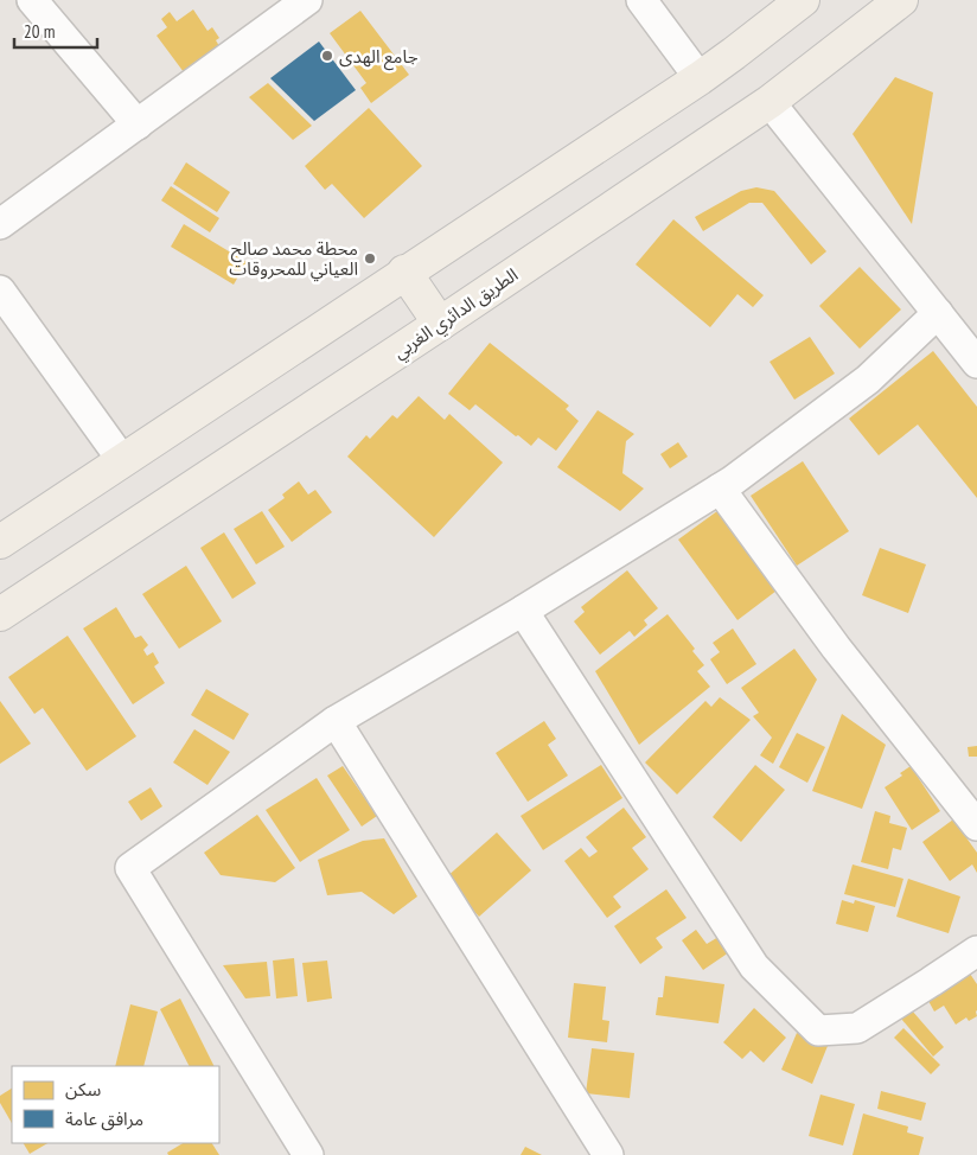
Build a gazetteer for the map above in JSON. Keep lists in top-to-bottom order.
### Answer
{
  "streets": {
    "main road": ["الطريق الدائري الغربي"]
  },
  "places": ["جامع الهدى", "محطة محمد صالح العياني للمحروقات"],
  "legend": ["سكن", "مرافق عامة"],
  "scale_bar": "20 m"
}
